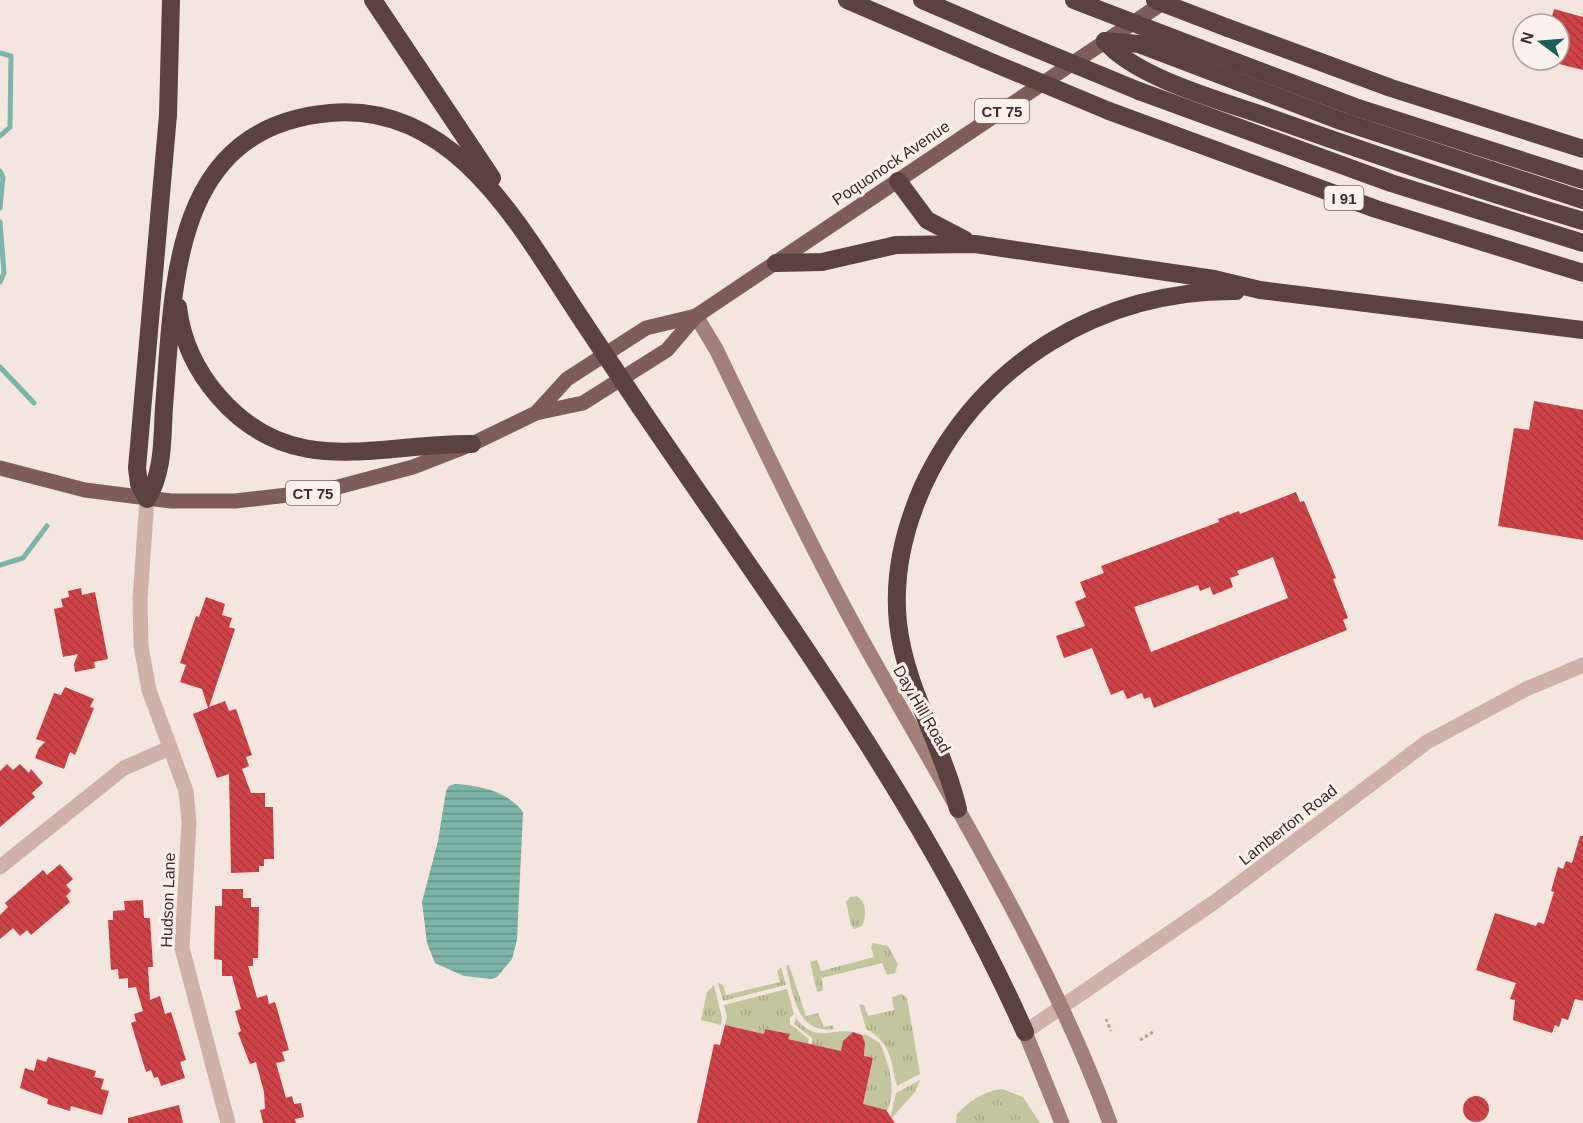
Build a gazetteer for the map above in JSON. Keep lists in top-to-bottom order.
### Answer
{
  "streets": {
    "highway": ["I 91"],
    "main road": ["CT 75", "Poquonock Avenue", "Day Hill Road"],
    "street": ["Lamberton Road", "Hudson Lane"]
  },
  "crossings": [
    ["Poquonock Avenue", "Day Hill Road"],
    ["Poquonock Avenue", "Hudson Lane"],
    ["Day Hill Road", "Lamberton Road"]
  ],
  "north": "left"
}
